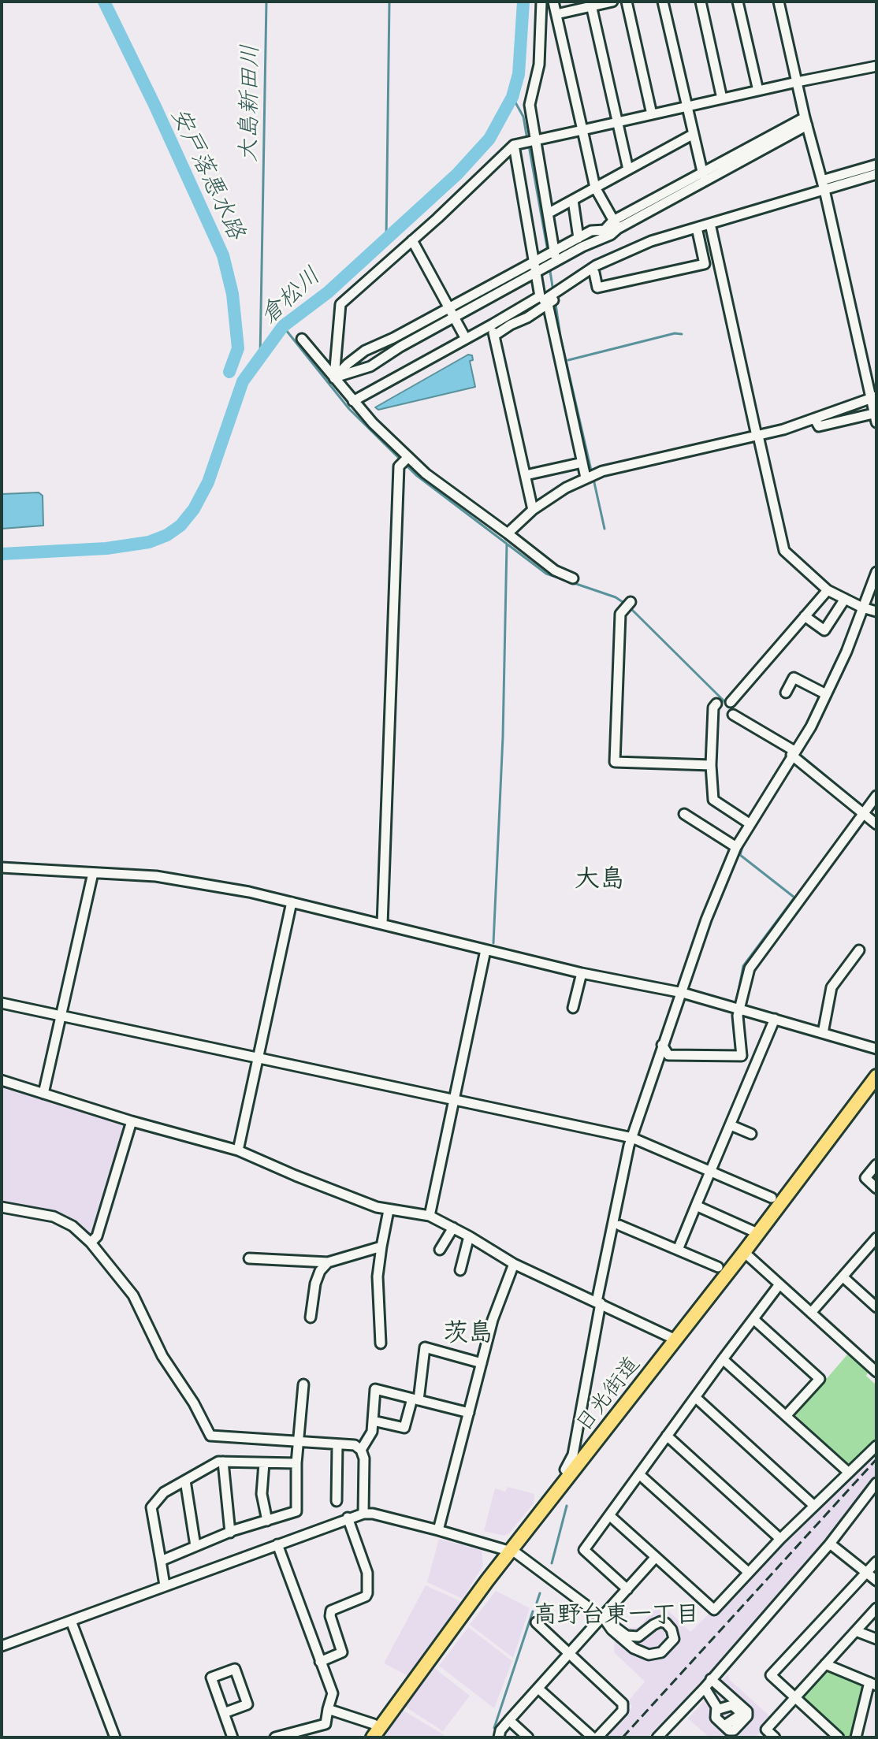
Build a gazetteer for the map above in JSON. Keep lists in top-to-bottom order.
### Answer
{
  "streets": {
    "highway": ["日光街道"]
  },
  "districts": ["大島", "茨島", "高野台東一丁目"],
  "water": ["大島新田川", "安戸落悪水路", "倉松川"]
}
